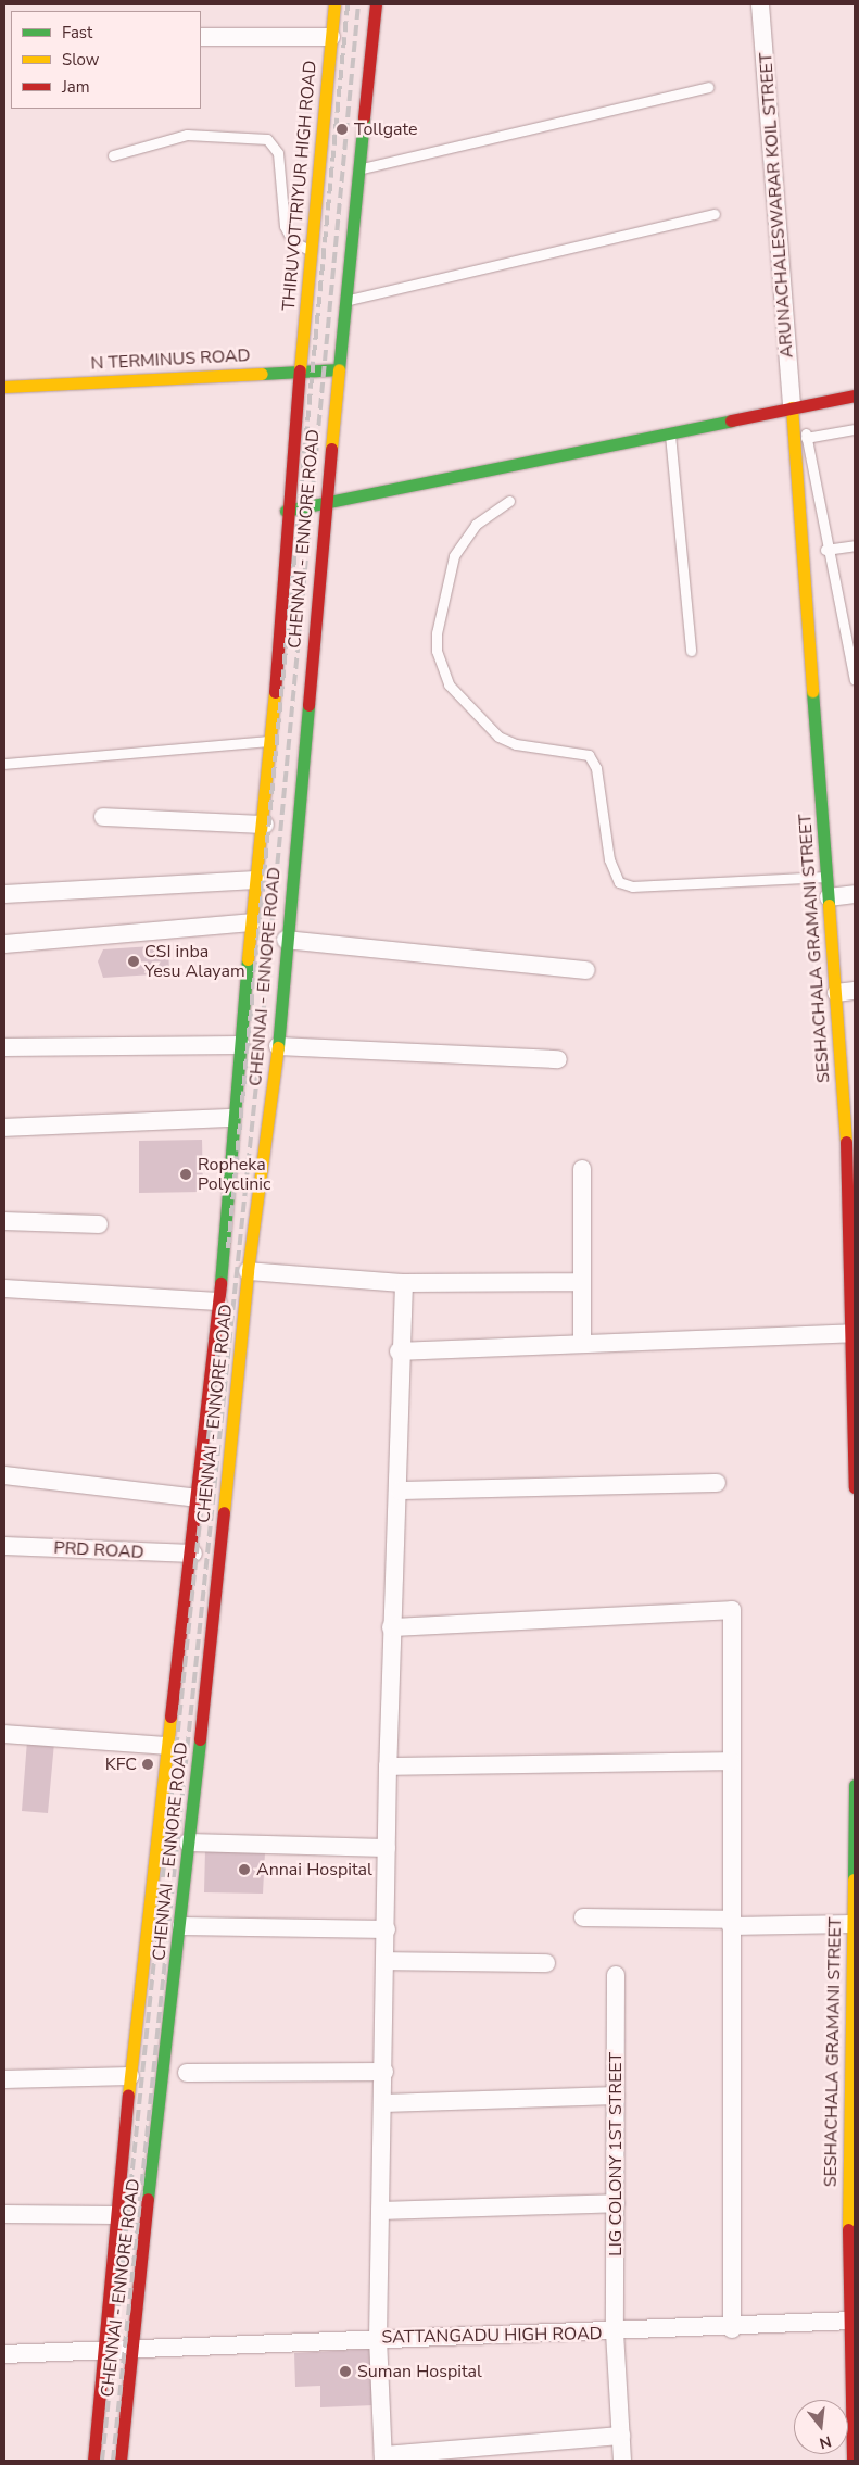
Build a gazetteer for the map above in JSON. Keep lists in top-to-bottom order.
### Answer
{
  "streets": {
    "main road": [
      "THIRUVOTTRIYUR HIGH ROAD",
      "N TERMINUS ROAD",
      "CHENNAI - ENNORE ROAD",
      "SESHACHALA GRAMANI STREET"
    ],
    "street": [
      "ARUNACHALESWARAR KOIL STREET",
      "PRD ROAD",
      "LIG COLONY 1ST STREET",
      "SATTANGADU HIGH ROAD"
    ]
  },
  "crossings": [
    ["THIRUVOTTRIYUR HIGH ROAD", "N TERMINUS ROAD"],
    ["THIRUVOTTRIYUR HIGH ROAD", "CHENNAI - ENNORE ROAD"],
    ["ARUNACHALESWARAR KOIL STREET", "SESHACHALA GRAMANI STREET"],
    ["N TERMINUS ROAD", "CHENNAI - ENNORE ROAD"],
    ["CHENNAI - ENNORE ROAD", "PRD ROAD"],
    ["CHENNAI - ENNORE ROAD", "SATTANGADU HIGH ROAD"],
    ["SESHACHALA GRAMANI STREET", "SATTANGADU HIGH ROAD"],
    ["LIG COLONY 1ST STREET", "SATTANGADU HIGH ROAD"]
  ],
  "places": [
    "Tollgate",
    "CSI inba Yesu Alayam",
    "Ropheka Polyclinic",
    "KFC",
    "Annai Hospital",
    "Suman Hospital"
  ],
  "legend": ["Fast", "Slow", "Jam"],
  "north": "bottom"
}
